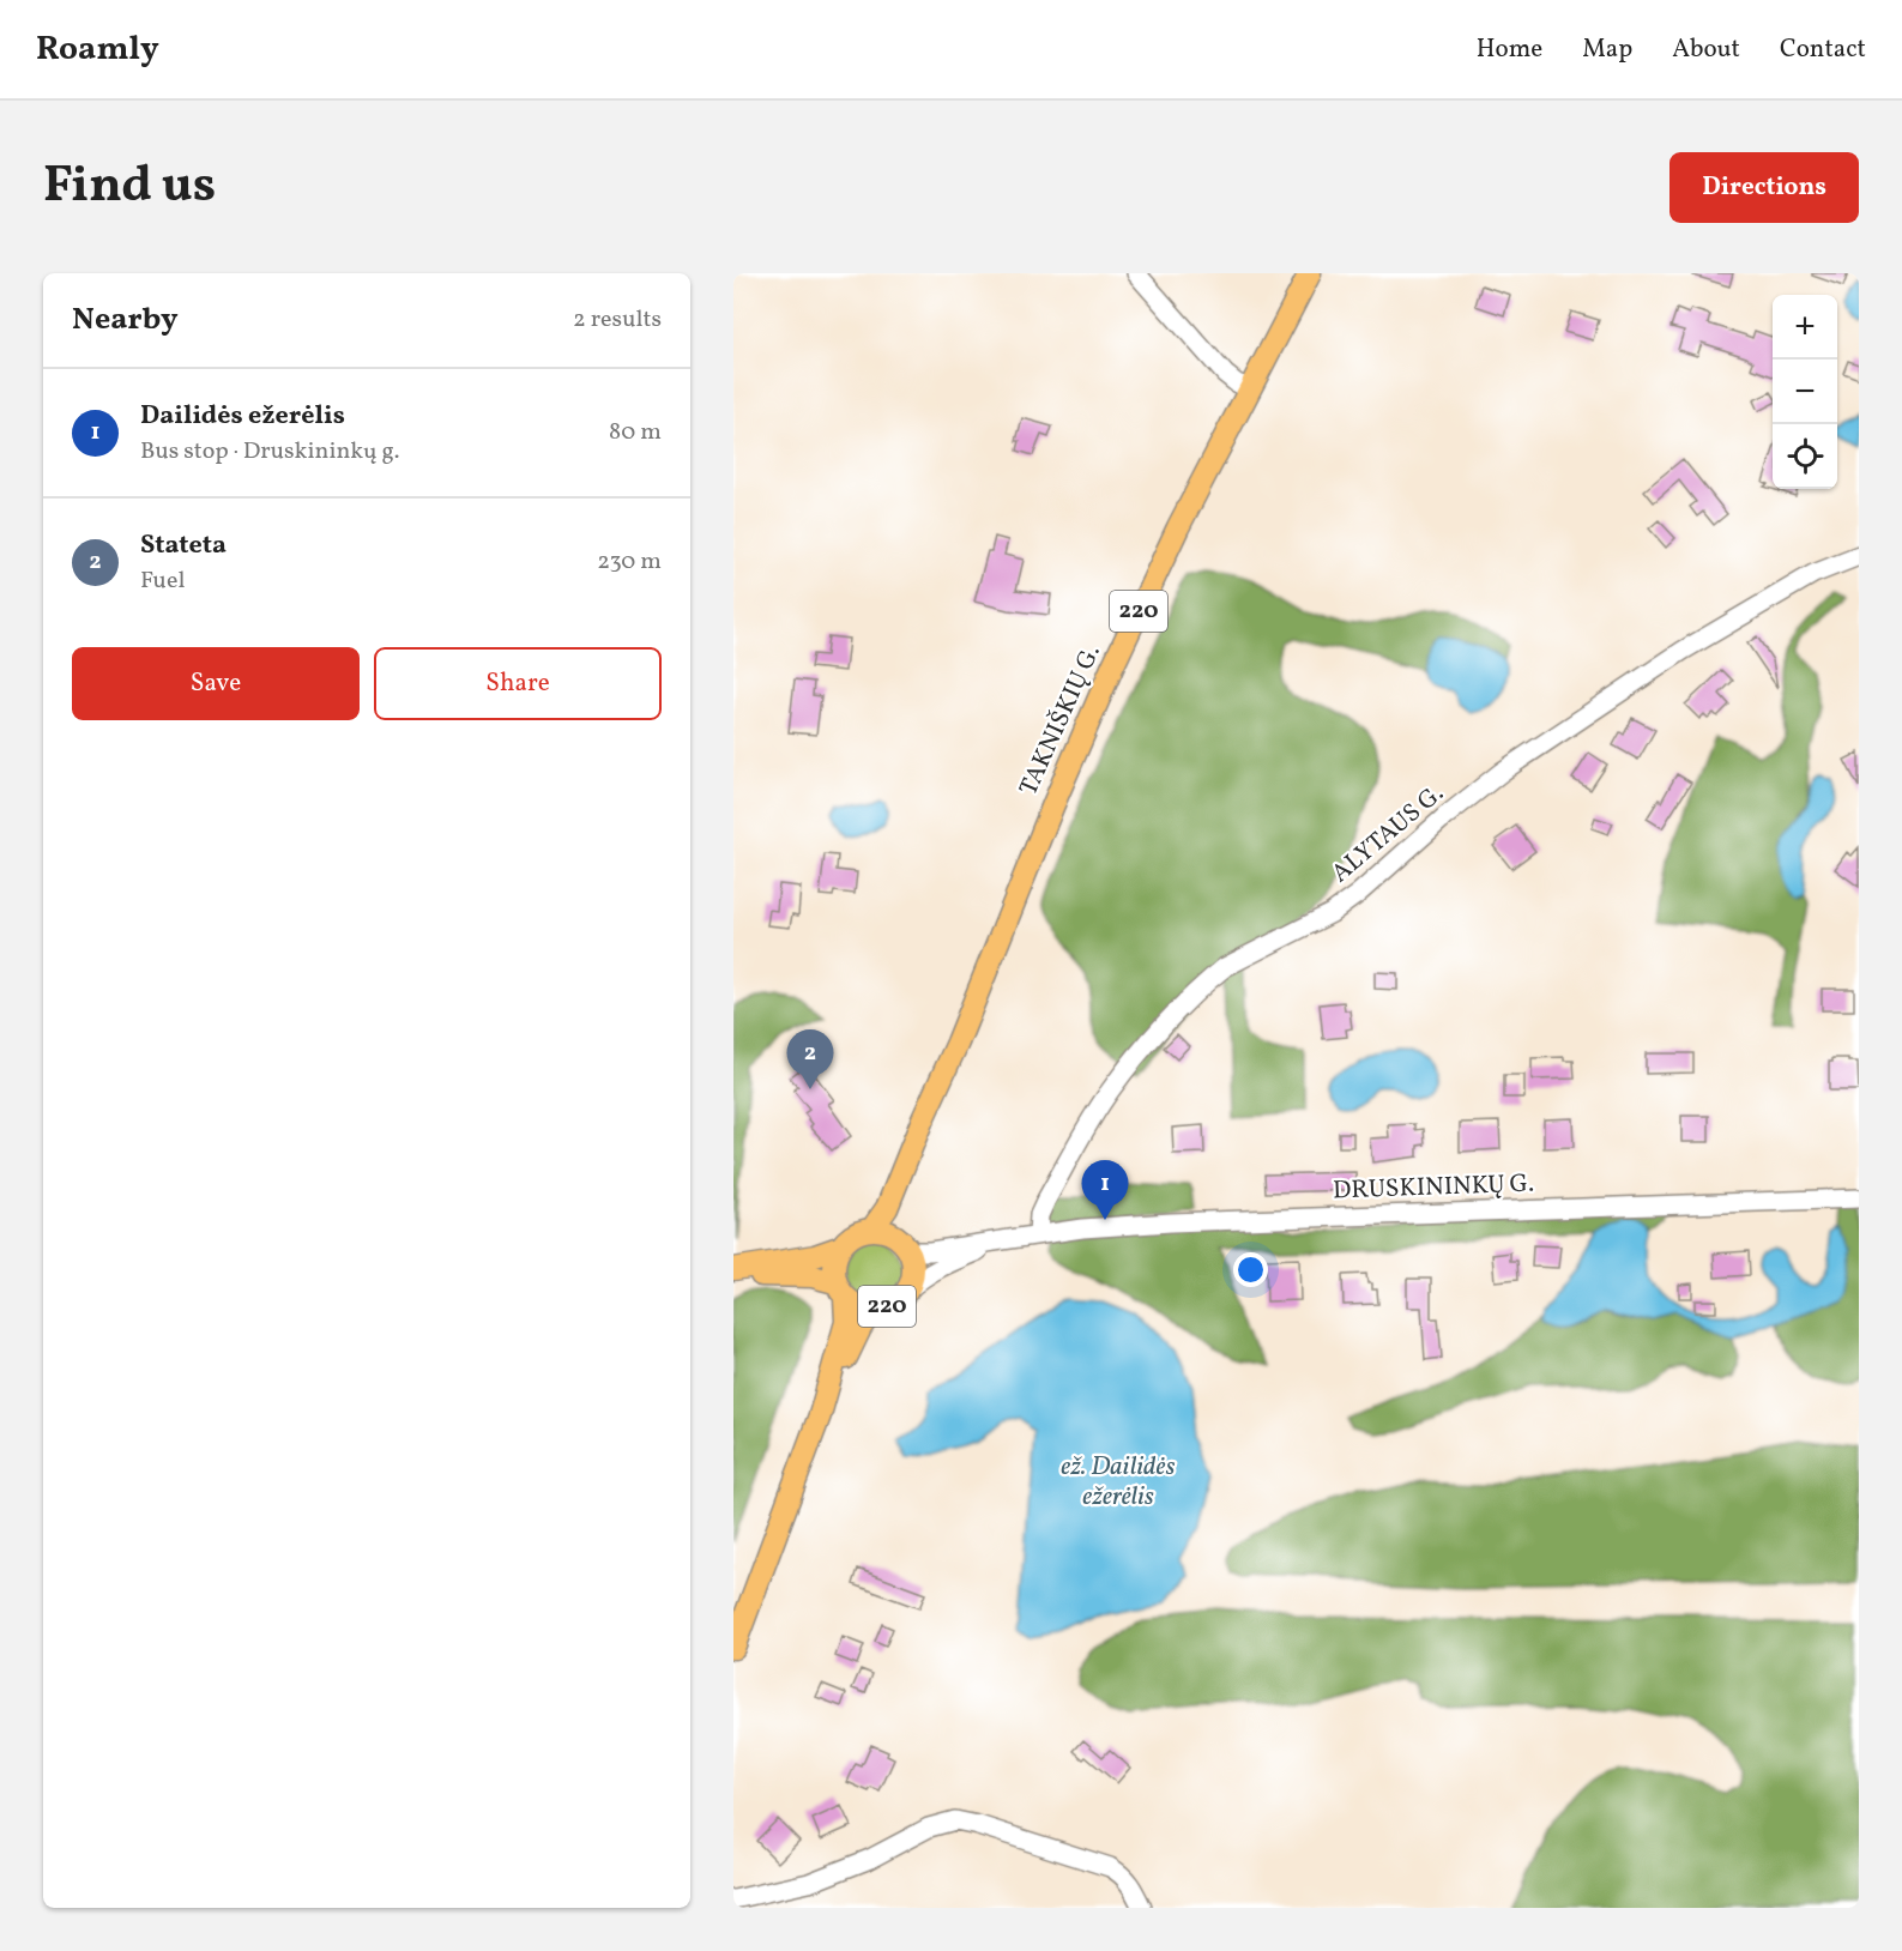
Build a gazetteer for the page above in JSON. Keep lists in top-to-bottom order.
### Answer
{
  "streets": {
    "main road": ["220", "TAKNIŠKIŲ G."],
    "street": ["ALYTAUS G.", "DRUSKININKŲ G."]
  },
  "crossings": [
    ["220", "TAKNIŠKIŲ G."],
    ["ALYTAUS G.", "DRUSKININKŲ G."]
  ],
  "water": ["ež. Dailidės ežerėlis"],
  "page": {
    "header": "Roamly",
    "nav": [
      "Home",
      "Map",
      "About",
      "Contact"
    ],
    "title": "Find us",
    "buttons": [
      "Directions",
      ["Save", "Share"]
    ],
    "heading": ["Nearby", "2 results"],
    "map_buttons": ["+", "−"],
    "list": [
      {
        "mark": "1",
        "name": "Dailidės ežerėlis",
        "note": "Bus stop · Druskininkų g.",
        "value": "80 m"
      },
      {
        "mark": "2",
        "name": "Stateta",
        "note": "Fuel",
        "value": "230 m"
      }
    ],
    "pins": ["2", "1"]
  }
}
